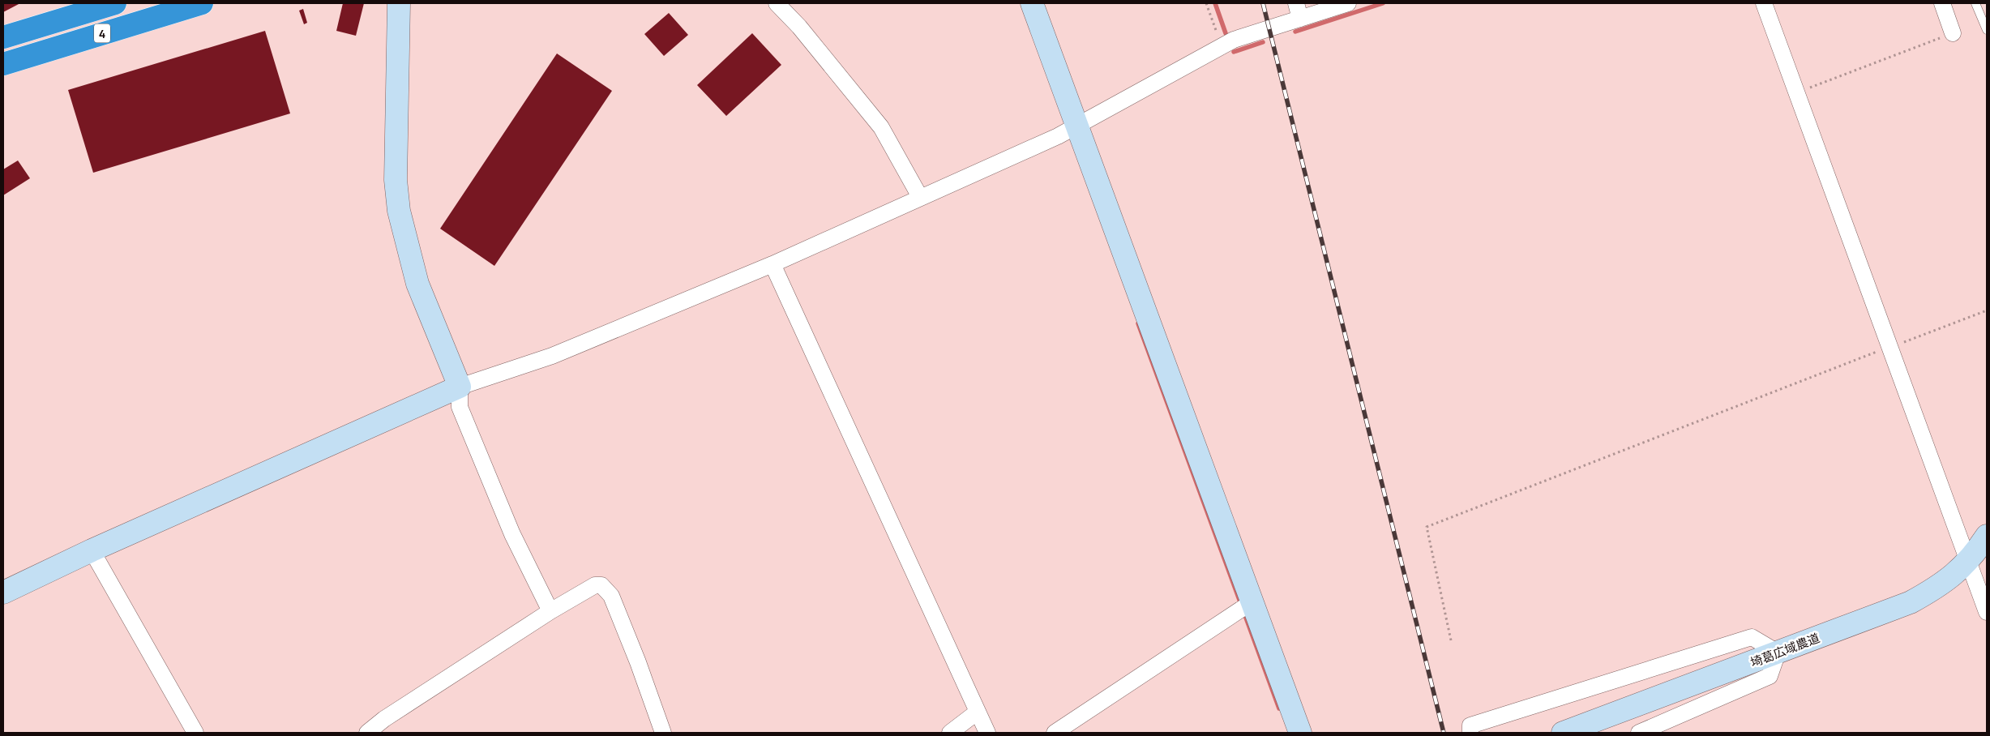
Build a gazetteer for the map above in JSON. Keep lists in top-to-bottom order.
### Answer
{
  "streets": {
    "highway": ["4"],
    "street": ["埼葛広域農道"]
  }
}
